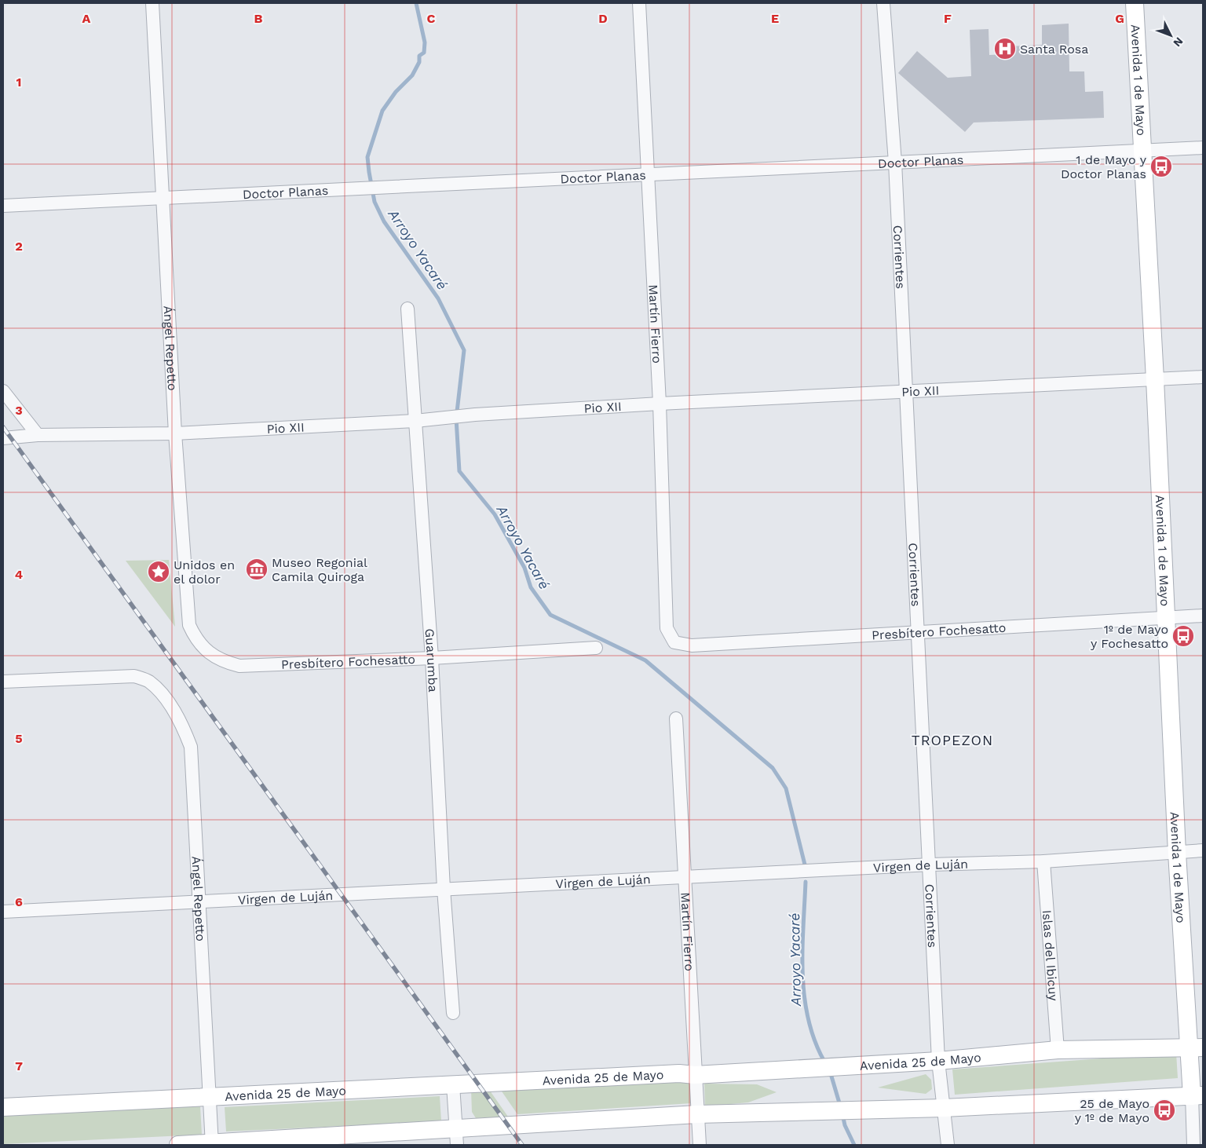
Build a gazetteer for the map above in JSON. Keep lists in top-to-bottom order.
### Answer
{
  "streets": {
    "main road": ["Avenida 1 de Mayo", "Avenida 25 de Mayo"],
    "street": [
      "Doctor Planas",
      "Corrientes",
      "Martín Fierro",
      "Ángel Repetto",
      "Pio XII",
      "Presbítero Fochesatto",
      "Guarumba",
      "Virgen de Luján",
      "Islas del Ibicuy"
    ]
  },
  "crossings": [
    ["Avenida 1 de Mayo", "Doctor Planas"],
    ["Avenida 1 de Mayo", "Pio XII"],
    ["Avenida 1 de Mayo", "Presbítero Fochesatto"],
    ["Avenida 1 de Mayo", "Virgen de Luján"],
    ["Avenida 1 de Mayo", "Avenida 25 de Mayo"],
    ["Doctor Planas", "Corrientes"],
    ["Doctor Planas", "Martín Fierro"],
    ["Doctor Planas", "Ángel Repetto"],
    ["Corrientes", "Pio XII"],
    ["Corrientes", "Presbítero Fochesatto"],
    ["Corrientes", "Virgen de Luján"],
    ["Corrientes", "Avenida 25 de Mayo"],
    ["Martín Fierro", "Pio XII"],
    ["Martín Fierro", "Presbítero Fochesatto"],
    ["Martín Fierro", "Virgen de Luján"],
    ["Martín Fierro", "Avenida 25 de Mayo"],
    ["Ángel Repetto", "Pio XII"],
    ["Ángel Repetto", "Presbítero Fochesatto"],
    ["Ángel Repetto", "Virgen de Luján"],
    ["Ángel Repetto", "Avenida 25 de Mayo"],
    ["Pio XII", "Guarumba"],
    ["Presbítero Fochesatto", "Guarumba"],
    ["Guarumba", "Virgen de Luján"],
    ["Virgen de Luján", "Islas del Ibicuy"],
    ["Islas del Ibicuy", "Avenida 25 de Mayo"]
  ],
  "districts": ["TROPEZON"],
  "water": ["Arroyo Yacaré"],
  "places": {
    "hospital": ["Santa Rosa"],
    "bus stop": ["1 de Mayo y Doctor Planas", "1º de Mayo y Fochesatto", "25 de Mayo y 1º de Mayo"],
    "museum": ["Museo Regonial Camila Quiroga"],
    "place": ["Unidos en el dolor"]
  },
  "north": "bottom right",
  "grid": {
    "columns": [
      "A",
      "B",
      "C",
      "D",
      "E",
      "F",
      "G"
    ],
    "rows": [
      "1",
      "2",
      "3",
      "4",
      "5",
      "6",
      "7"
    ]
  }
}
